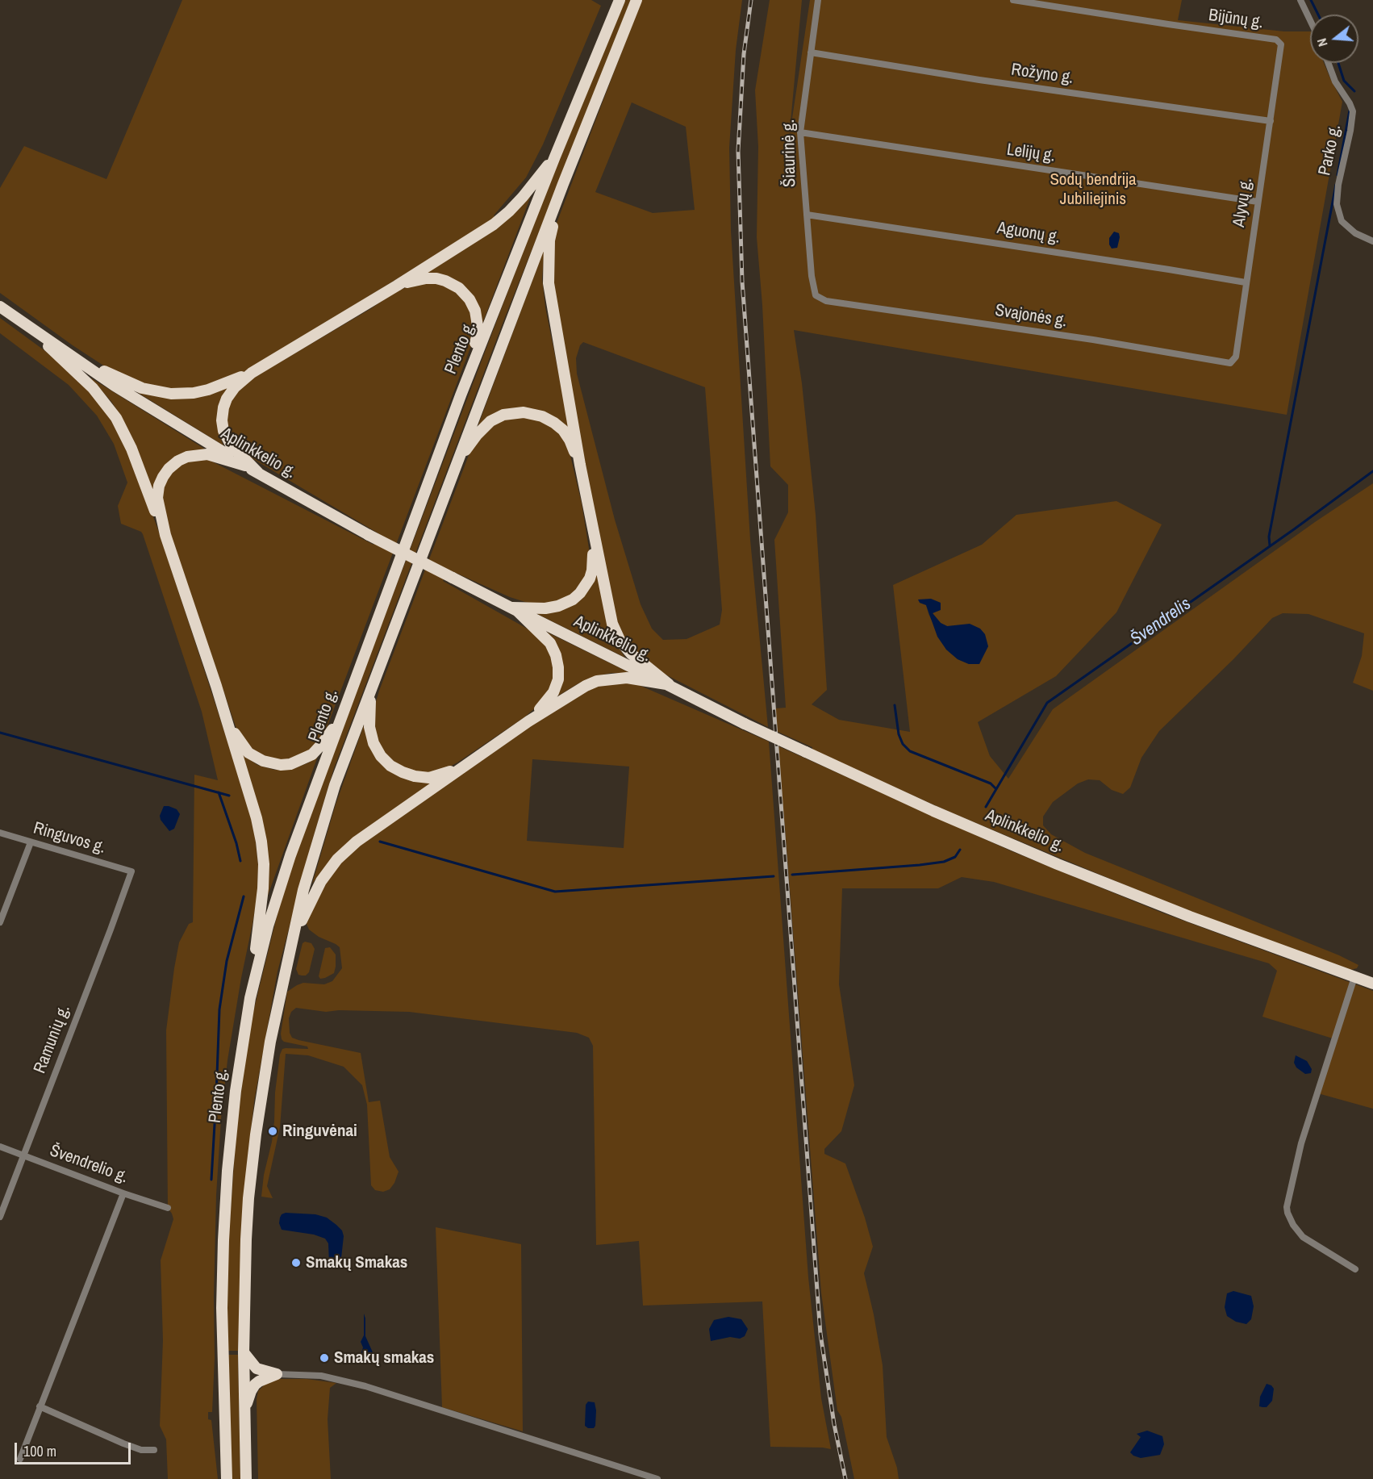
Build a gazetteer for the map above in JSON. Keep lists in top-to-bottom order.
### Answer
{
  "streets": {
    "highway": ["Plento g.", "Aplinkkelio g."],
    "street": [
      "Bijūnų g.",
      "Rožyno g.",
      "Parko g.",
      "Šiaurinė g.",
      "Lelijų g.",
      "Alyvų g.",
      "Aguonų g.",
      "Svajonės g.",
      "Ringuvos g.",
      "Ramunių g.",
      "Švendrelio g."
    ]
  },
  "crossings": [
    ["Bijūnų g.", "Alyvų g."],
    ["Rožyno g.", "Šiaurinė g."],
    ["Rožyno g.", "Alyvų g."],
    ["Šiaurinė g.", "Lelijų g."],
    ["Šiaurinė g.", "Aguonų g."],
    ["Šiaurinė g.", "Svajonės g."],
    ["Lelijų g.", "Alyvų g."],
    ["Alyvų g.", "Aguonų g."],
    ["Alyvų g.", "Svajonės g."],
    ["Ringuvos g.", "Ramunių g."],
    ["Ramunių g.", "Švendrelio g."]
  ],
  "water": ["Švendrelis"],
  "parks": ["Sodų bendrija Jubiliejinis"],
  "places": ["Ringuvėnai", "Smakų Smakas", "Smakų smakas"],
  "scale_bar": "100 m",
  "north": "left"
}
